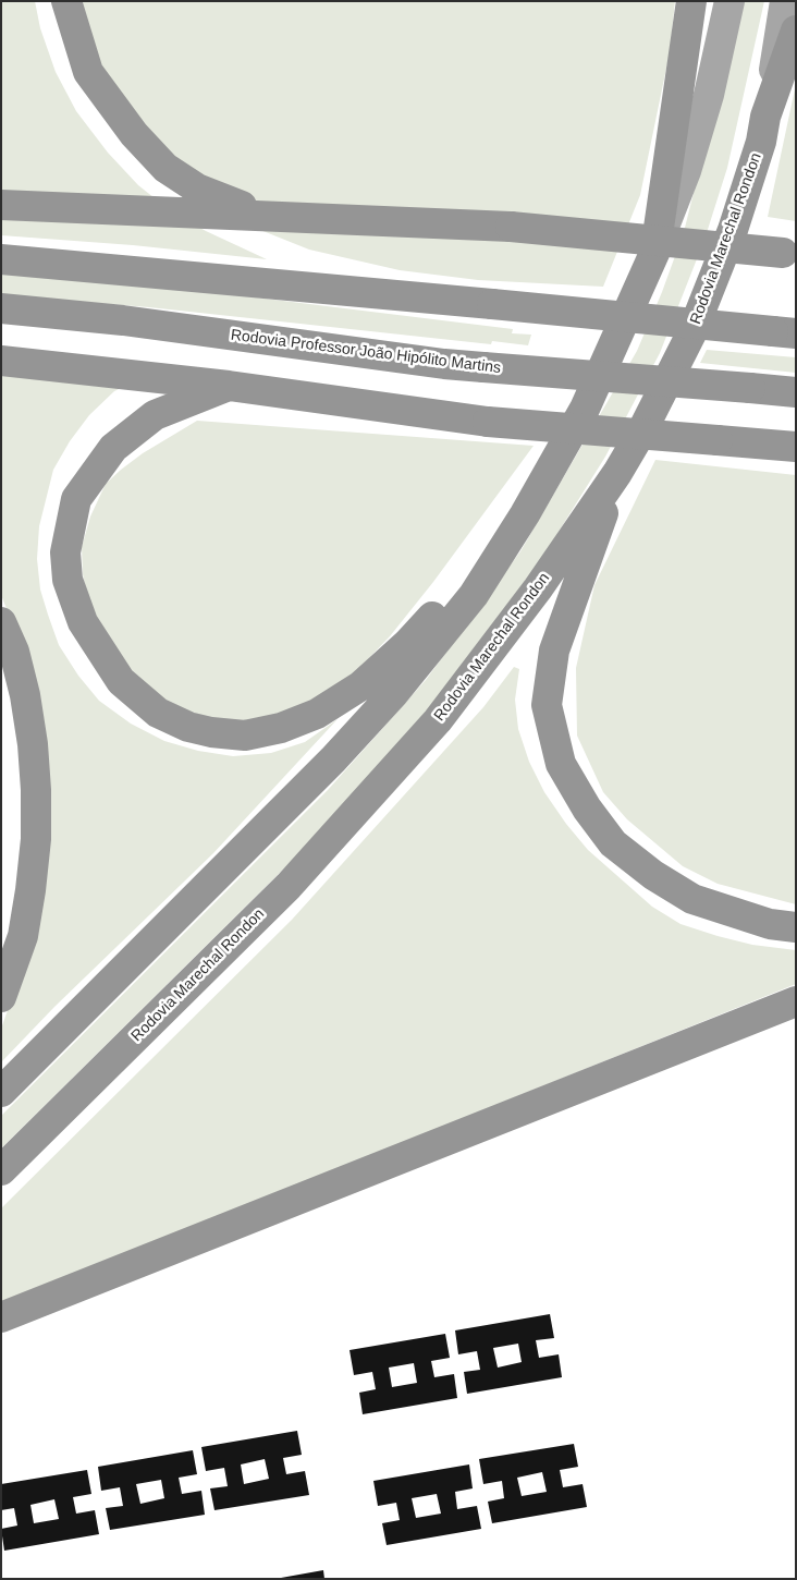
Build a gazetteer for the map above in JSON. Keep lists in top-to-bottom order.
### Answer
{
  "streets": {
    "highway": ["Rodovia Marechal Rondon", "Rodovia Professor João Hipólito Martins"]
  }
}
